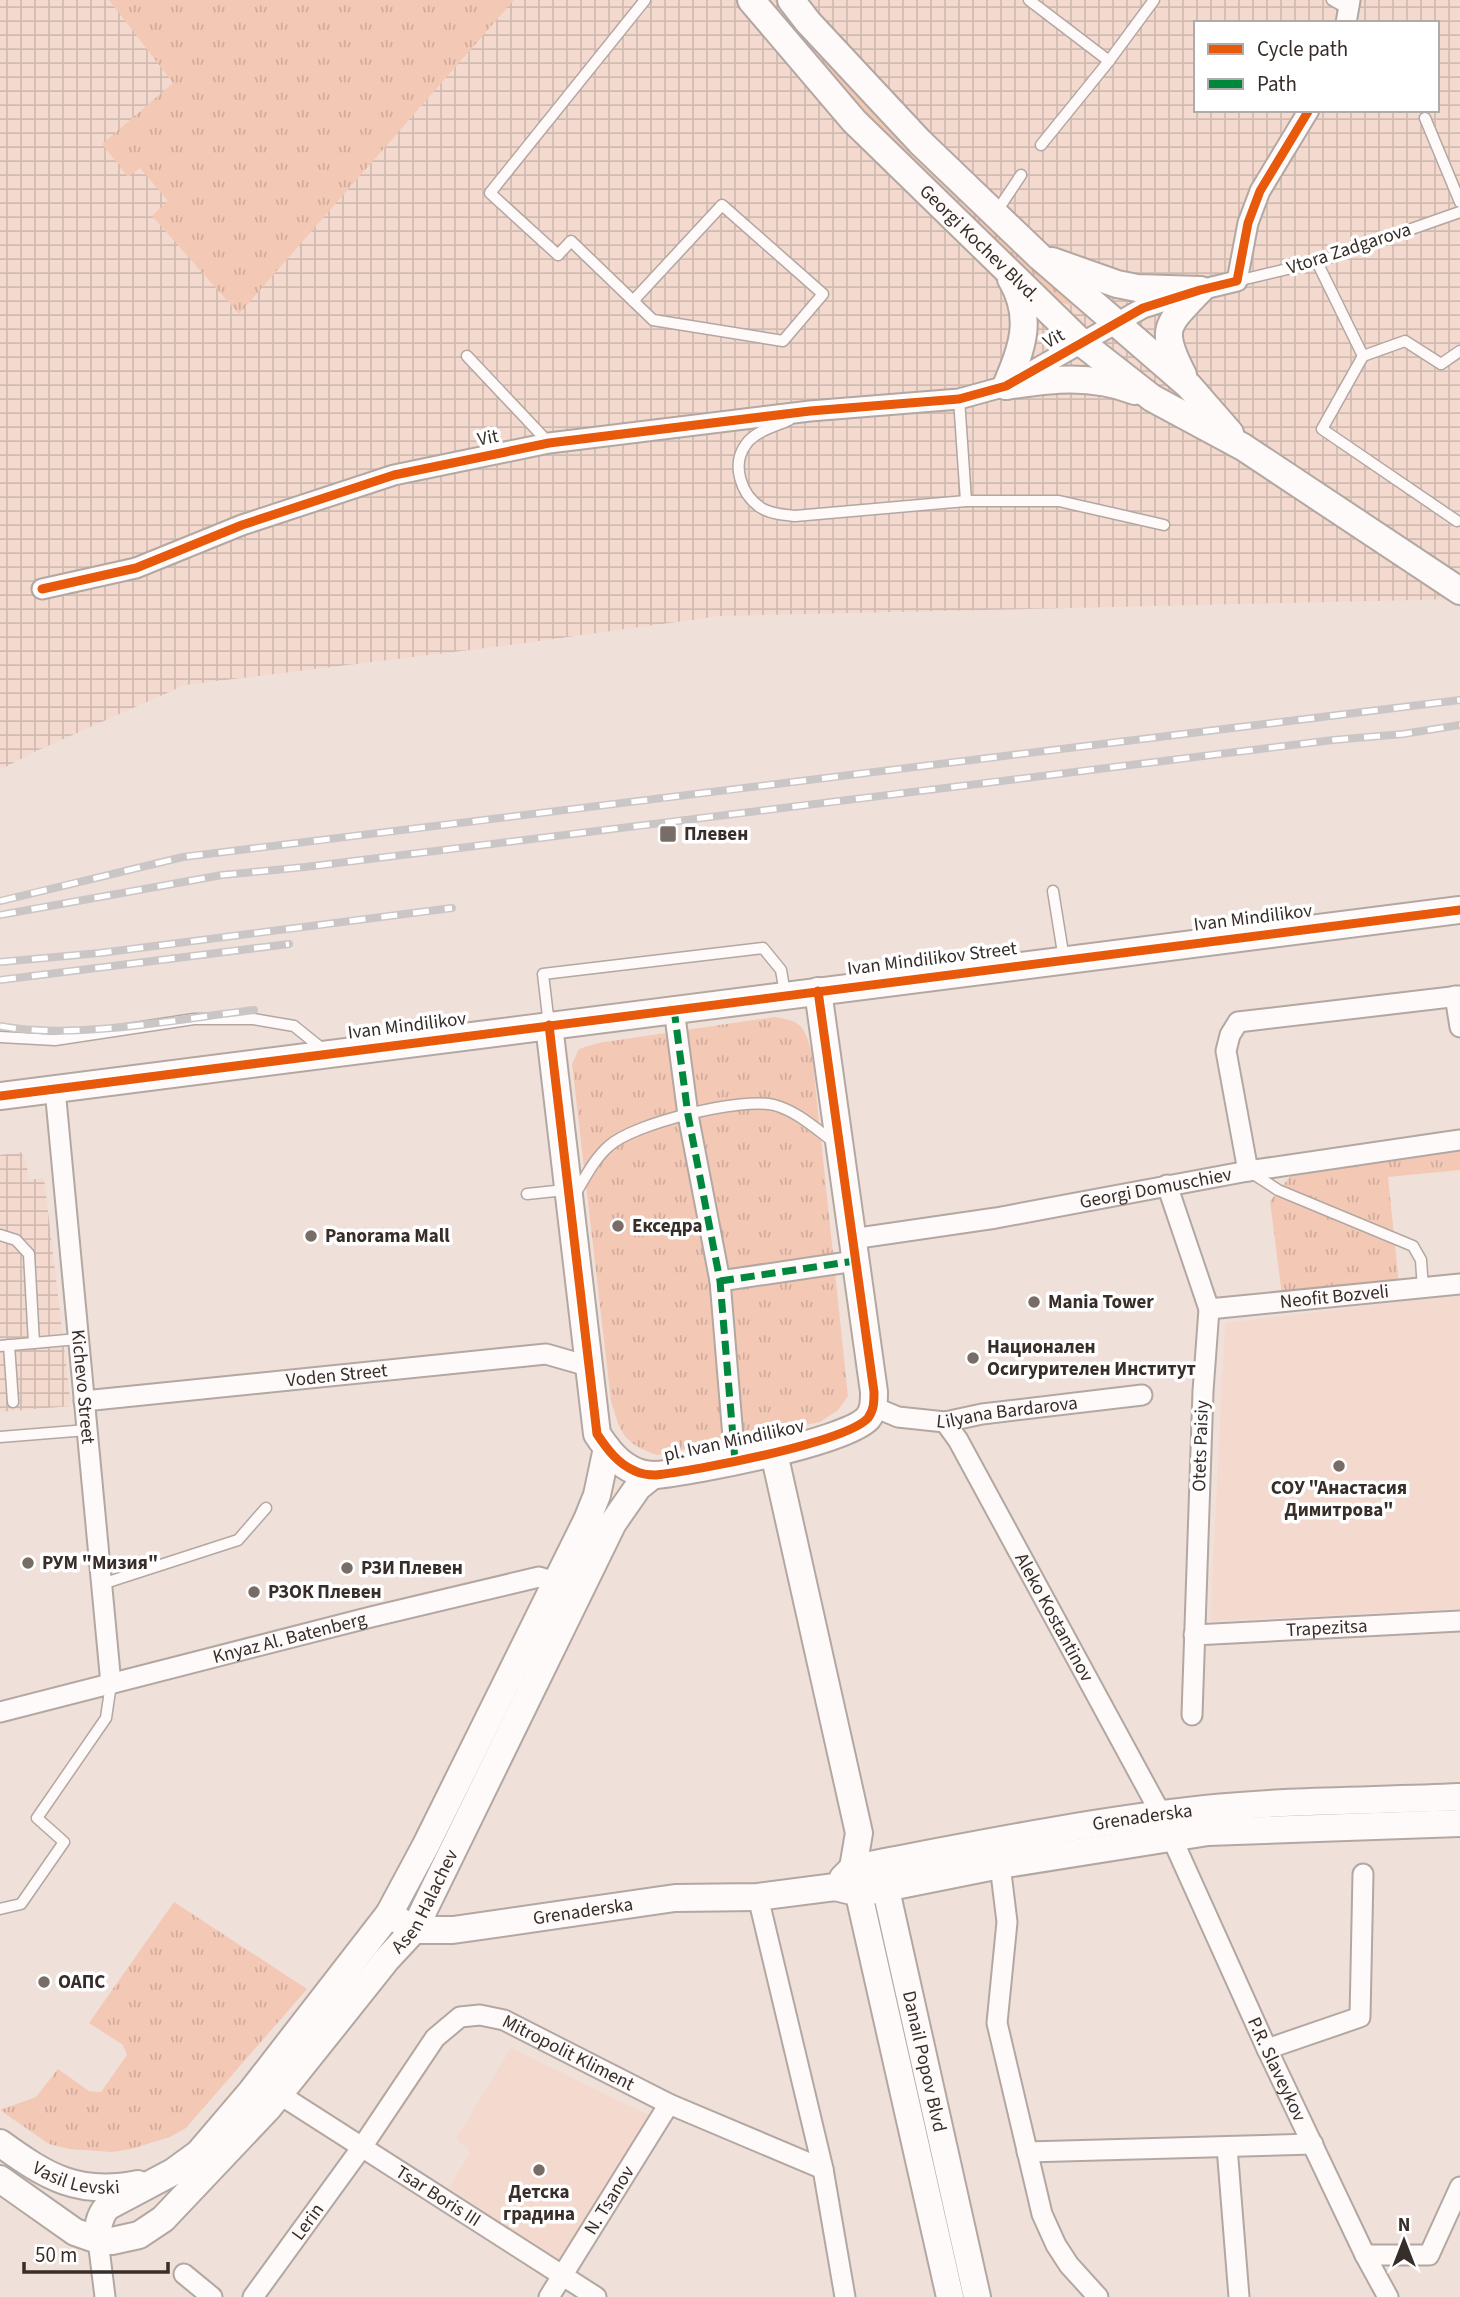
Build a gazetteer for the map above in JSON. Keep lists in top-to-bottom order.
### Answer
{
  "streets": {
    "street": [
      "Georgi Kochev Blvd.",
      "Vit",
      "Ivan Mindilikov",
      "Ivan Mindilikov Street",
      "Georgi Domuschiev",
      "Neofit Bozveli",
      "Voden Street",
      "Kichevo Street",
      "Lilyana Bardarova",
      "pl. Ivan Mindilikov",
      "Otets Paisiy",
      "Aleko Kostantinov",
      "Trapezitsa",
      "Knyaz Al. Batenberg",
      "Grenaderska",
      "Asen Halachev",
      "Mitropolit Kliment",
      "Danail Popov Blvd",
      "P.R. Slaveykov",
      "Vasil Levski",
      "Tsar Boris III",
      "N. Tsanov",
      "Lerin"
    ],
    "lane": ["Vtora Zadgarova"]
  },
  "crossings": [
    ["Georgi Kochev Blvd.", "Vit"],
    ["Vtora Zadgarova", "Vit"],
    ["Ivan Mindilikov", "Ivan Mindilikov Street"],
    ["Ivan Mindilikov", "Kichevo Street"],
    ["Ivan Mindilikov", "pl. Ivan Mindilikov"],
    ["Georgi Domuschiev", "Otets Paisiy"],
    ["Neofit Bozveli", "Otets Paisiy"],
    ["Voden Street", "Kichevo Street"],
    ["Voden Street", "pl. Ivan Mindilikov"],
    ["Kichevo Street", "Knyaz Al. Batenberg"],
    ["Lilyana Bardarova", "pl. Ivan Mindilikov"],
    ["Lilyana Bardarova", "Aleko Kostantinov"],
    ["pl. Ivan Mindilikov", "Asen Halachev"],
    ["pl. Ivan Mindilikov", "Danail Popov Blvd"],
    ["Otets Paisiy", "Trapezitsa"],
    ["Aleko Kostantinov", "Grenaderska"],
    ["Aleko Kostantinov", "P.R. Slaveykov"],
    ["Knyaz Al. Batenberg", "Asen Halachev"],
    ["Grenaderska", "Asen Halachev"],
    ["Grenaderska", "Danail Popov Blvd"],
    ["Grenaderska", "P.R. Slaveykov"],
    ["Asen Halachev", "Vasil Levski"],
    ["Asen Halachev", "Tsar Boris III"],
    ["Mitropolit Kliment", "Tsar Boris III"],
    ["Mitropolit Kliment", "N. Tsanov"],
    ["Mitropolit Kliment", "Lerin"],
    ["Tsar Boris III", "N. Tsanov"],
    ["Tsar Boris III", "Lerin"]
  ],
  "places": {
    "transit": ["Плевен"],
    "other": [
      "Екседра",
      "Panorama Mall",
      "Mania Tower",
      "Национален Осигурителен Институт",
      "СОУ \"Анастасия Димитрова\"",
      "РУМ \"Мизия\"",
      "РЗИ Плевен",
      "РЗОК Плевен",
      "ОАПС",
      "Детска градина"
    ]
  },
  "legend": ["Cycle path", "Path"],
  "scale_bar": "50 m",
  "north": "top"
}
